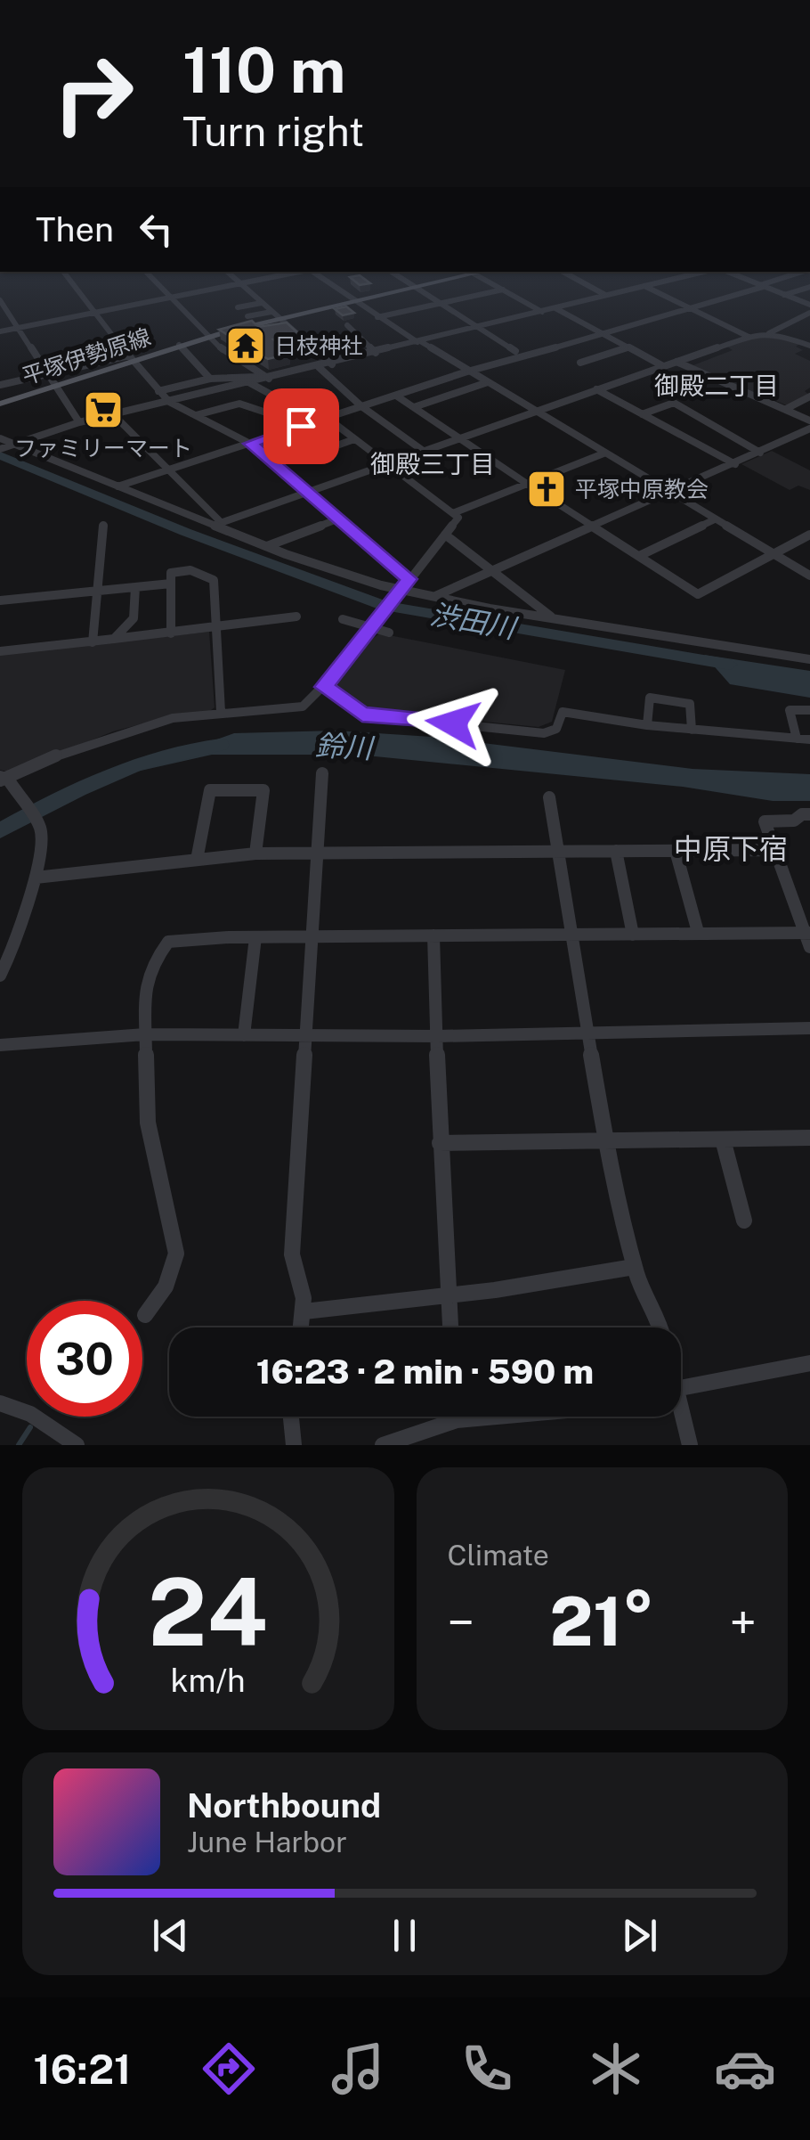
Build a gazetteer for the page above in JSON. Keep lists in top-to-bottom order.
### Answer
{
  "streets": {
    "main road": ["平塚伊勢原線"]
  },
  "districts": ["御殿二丁目", "御殿三丁目", "中原下宿"],
  "water": ["渋田川", "鈴川"],
  "places": {
    "temple": ["日枝神社"],
    "supermarket": ["ファミリーマート"],
    "church": ["平塚中原教会"]
  },
  "page": {
    "turn": ["110 m", "Turn right"],
    "then": "Then",
    "limit": "30",
    "trip": "16:23 · 2 min · 590 m",
    "tile": "Climate",
    "heat": ["−", "21°", "+"],
    "song": ["Northbound", "June Harbor"],
    "tabs": "16:21",
    "gauge": ["24", "km/h"]
  }
}
